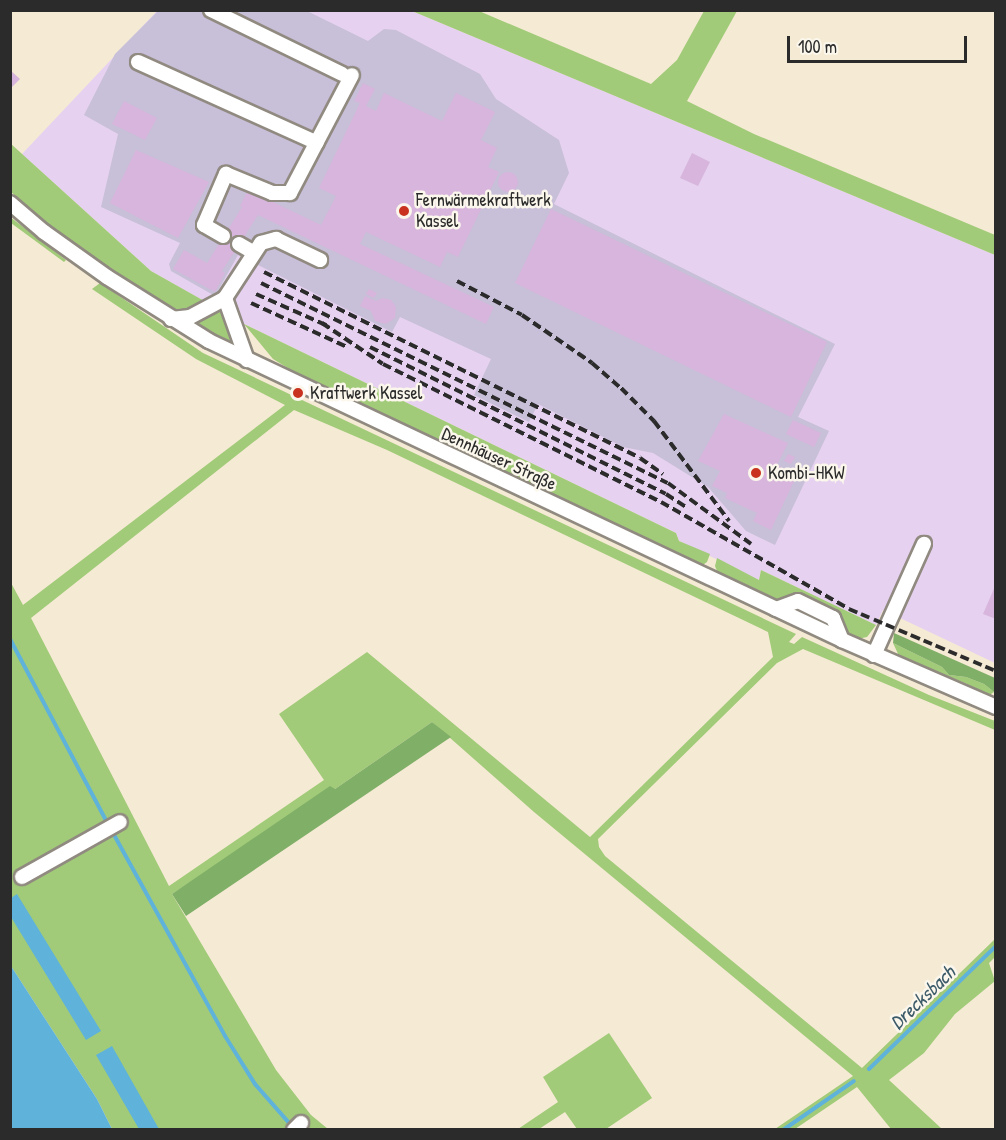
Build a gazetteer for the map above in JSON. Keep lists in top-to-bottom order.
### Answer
{
  "streets": {
    "street": ["Dennhäuser Straße"]
  },
  "water": ["Drecksbach"],
  "places": ["Fernwärmekraftwerk Kassel", "Kraftwerk Kassel", "Kombi-HKW"],
  "scale_bar": "100 m"
}
